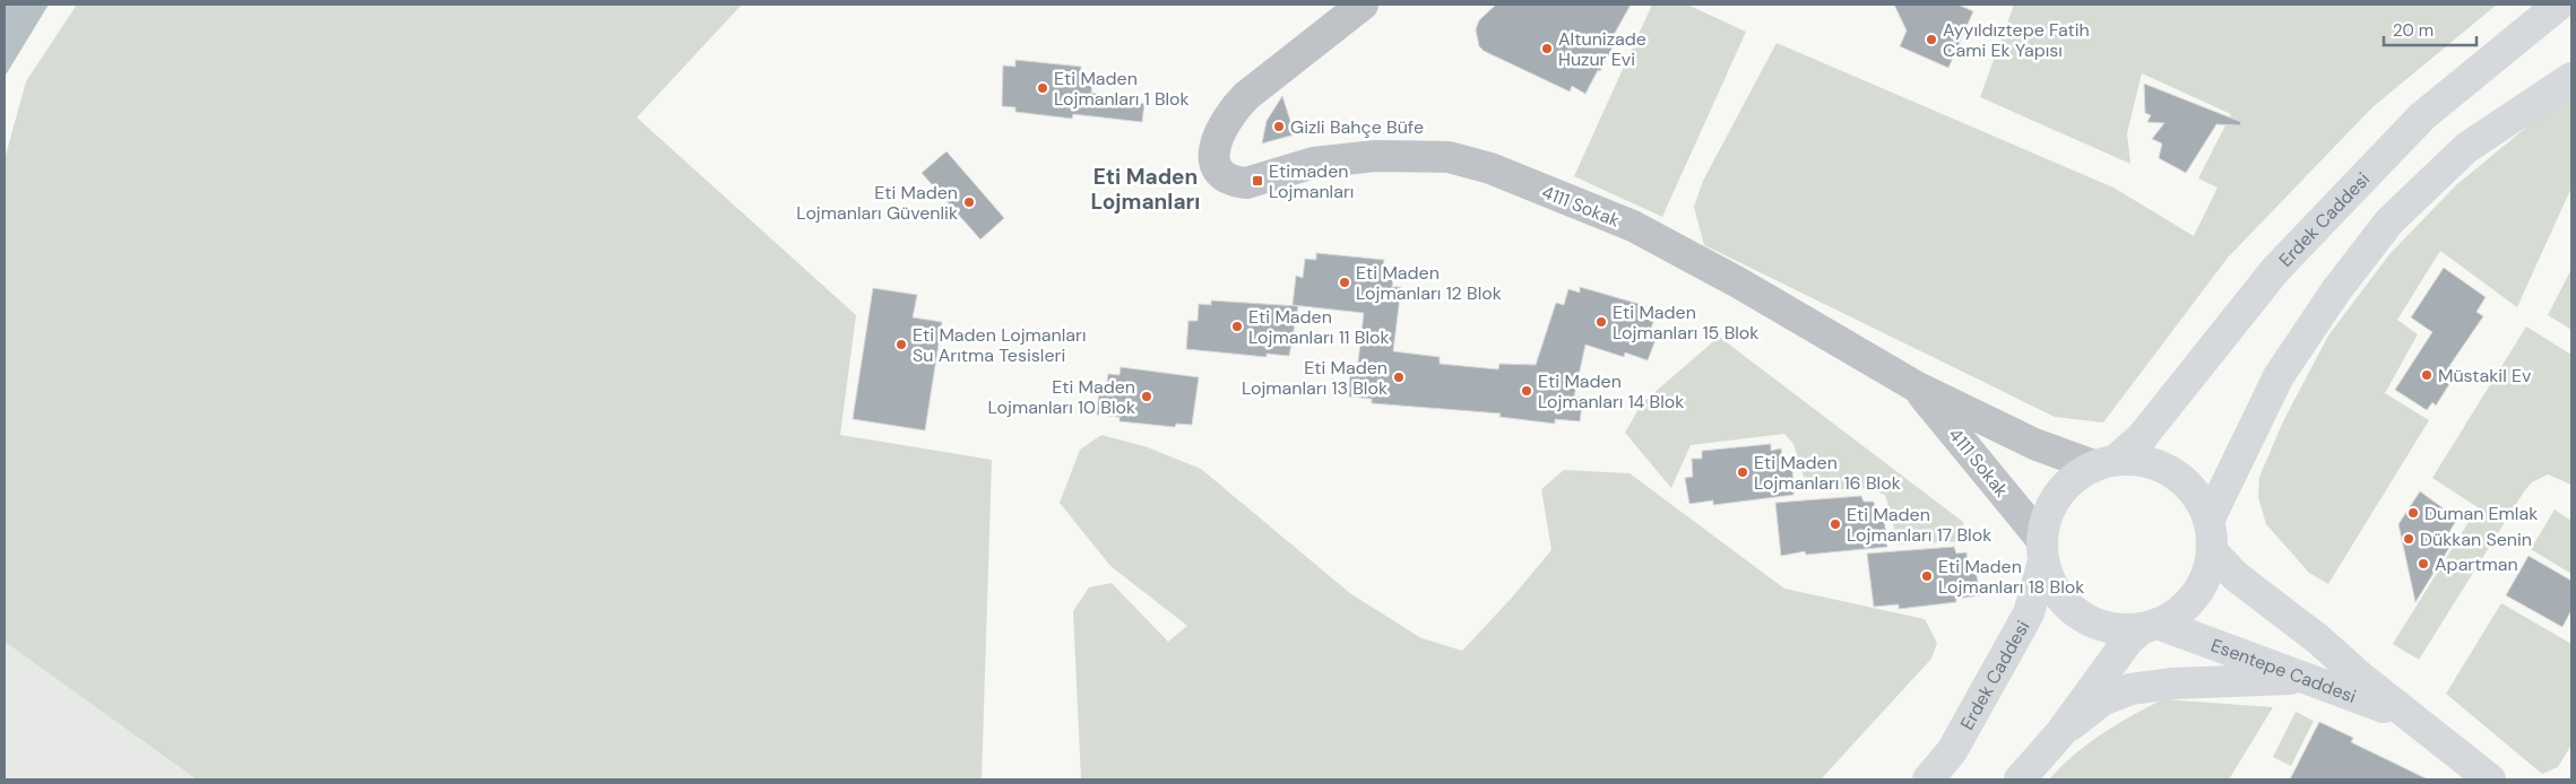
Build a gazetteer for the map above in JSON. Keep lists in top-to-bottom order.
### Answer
{
  "streets": {
    "main road": ["Erdek Caddesi", "Esentepe Caddesi"],
    "street": ["4111 Sokak"]
  },
  "crossings": [
    ["4111 Sokak", "Erdek Caddesi"],
    ["4111 Sokak", "Esentepe Caddesi"],
    ["Erdek Caddesi", "Esentepe Caddesi"]
  ],
  "districts": ["Eti Maden Lojmanları"],
  "places": {
    "other": [
      "Ayyıldıztepe Fatih Cami Ek Yapısı",
      "Altunizade Huzur Evi",
      "Eti Maden Lojmanları 1 Blok",
      "Gizli Bahçe Büfe",
      "Eti Maden Lojmanları Güvenlik",
      "Eti Maden Lojmanları 12 Blok",
      "Eti Maden Lojmanları 15 Blok",
      "Eti Maden Lojmanları 11 Blok",
      "Eti Maden Lojmanları Su Arıtma Tesisleri",
      "Müstakil Ev",
      "Eti Maden Lojmanları 13 Blok",
      "Eti Maden Lojmanları 14 Blok",
      "Eti Maden Lojmanları 10 Blok",
      "Eti Maden Lojmanları 16 Blok",
      "Duman Emlak",
      "Eti Maden Lojmanları 17 Blok",
      "Dükkan Senin",
      "Apartman",
      "Eti Maden Lojmanları 18 Blok"
    ],
    "transit": ["Etimaden Lojmanları"]
  },
  "scale_bar": "20 m"
}
